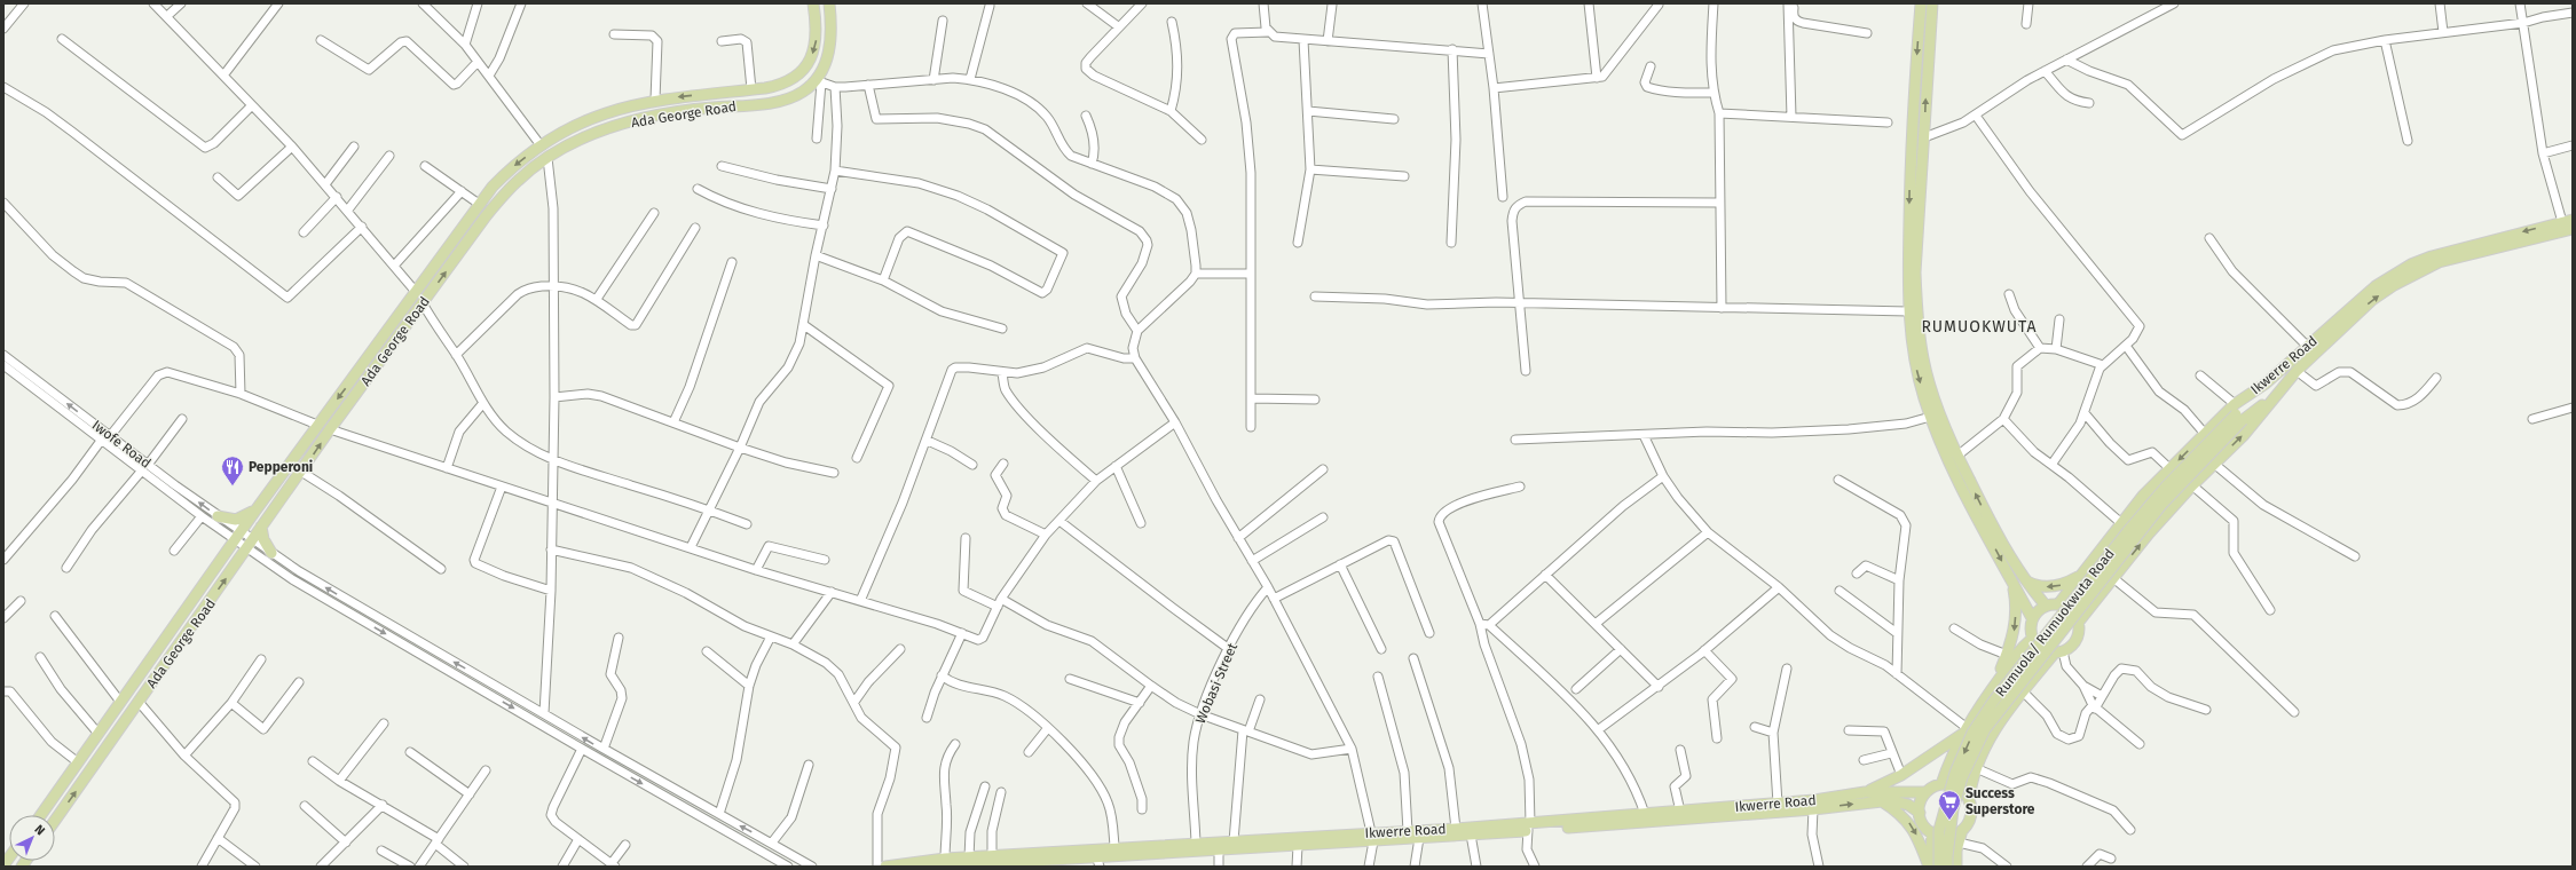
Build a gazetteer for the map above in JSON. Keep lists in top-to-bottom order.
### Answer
{
  "streets": {
    "main road": ["Ada George Road", "Ikwerre Road", "Rumuola/ Rumuokwuta Road"],
    "street": ["Iwofe Road", "Wobasi Street"]
  },
  "crossings": [
    ["Ada George Road", "Iwofe Road"],
    ["Ikwerre Road", "Rumuola/ Rumuokwuta Road"],
    ["Ikwerre Road", "Wobasi Street"]
  ],
  "districts": ["RUMUOKWUTA"],
  "places": {
    "restaurant": ["Pepperoni"],
    "supermarket": ["Success Superstore"]
  },
  "north": "top right"
}
